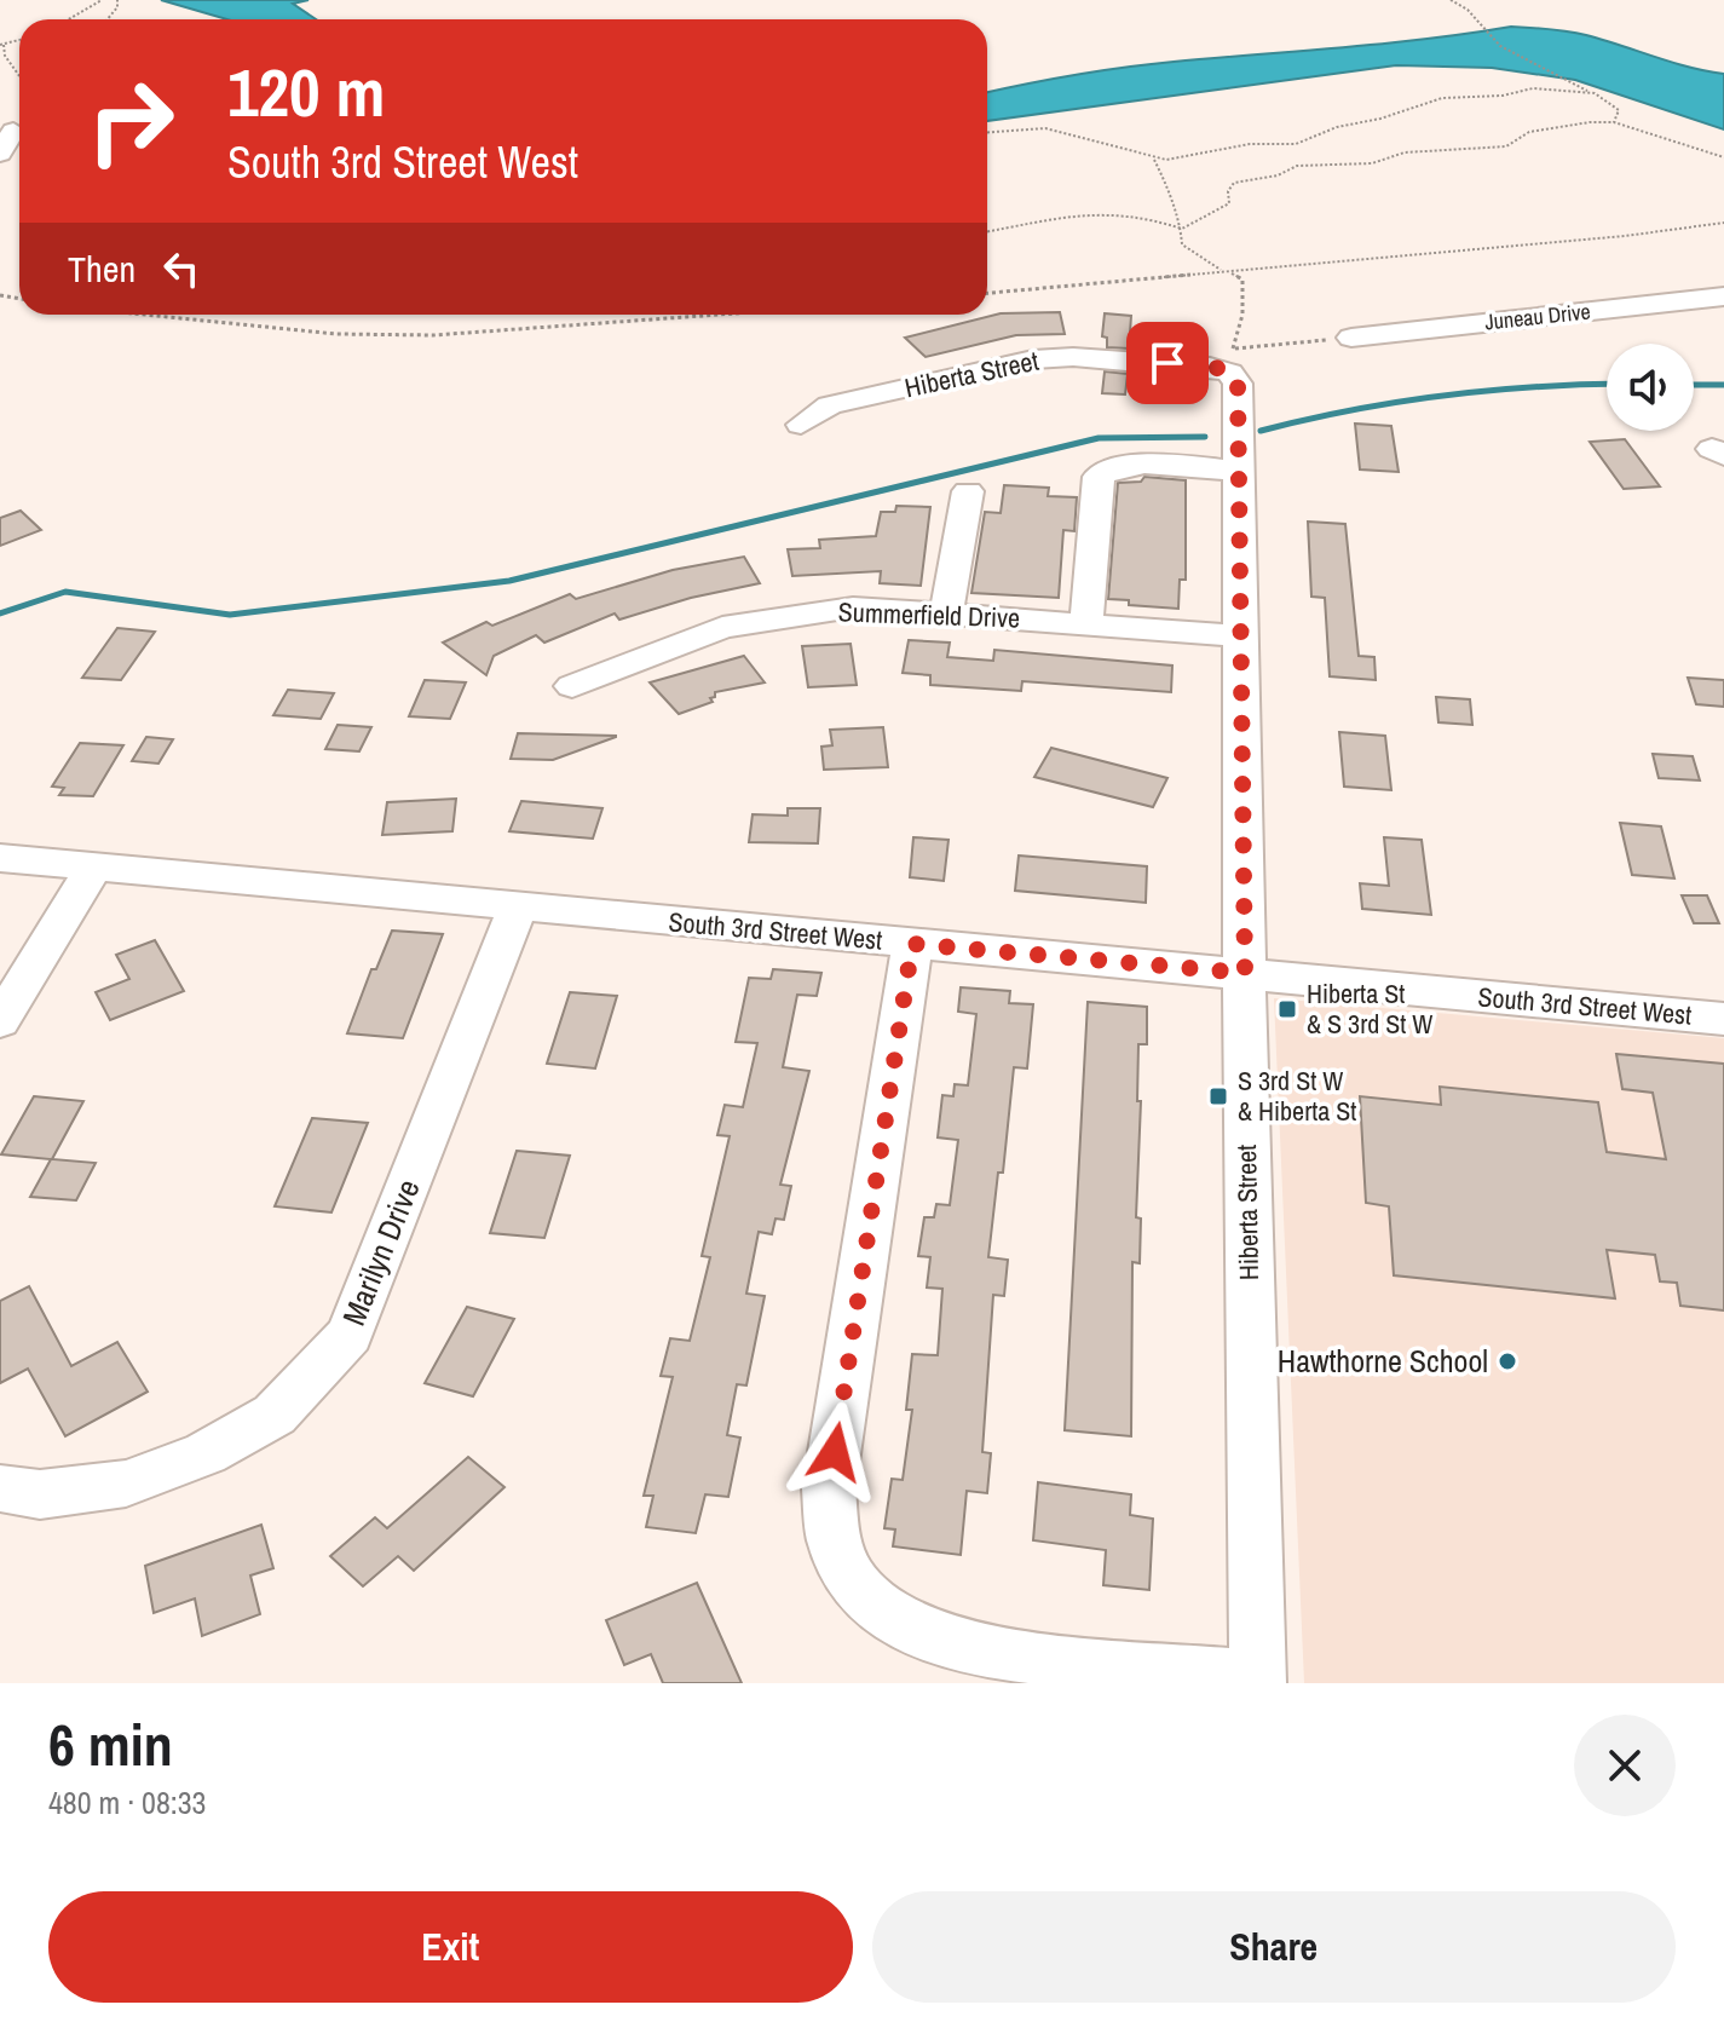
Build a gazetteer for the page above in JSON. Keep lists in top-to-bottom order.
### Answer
{
  "streets": {
    "street": [
      "Juneau Drive",
      "Hiberta Street",
      "Summerfield Drive",
      "South 3rd Street West",
      "Marilyn Drive"
    ]
  },
  "crossings": [
    ["Hiberta Street", "Summerfield Drive"],
    ["Hiberta Street", "South 3rd Street West"],
    ["South 3rd Street West", "Marilyn Drive"]
  ],
  "places": {
    "transit": ["Hiberta St & S 3rd St W", "S 3rd St W & Hiberta St"],
    "other": ["Hawthorne School"]
  },
  "page": {
    "turn": ["120 m", "South 3rd Street West"],
    "then": "Then",
    "heading": ["6 min", "480 m · 08:33"],
    "buttons": ["Exit", "Share"]
  }
}
